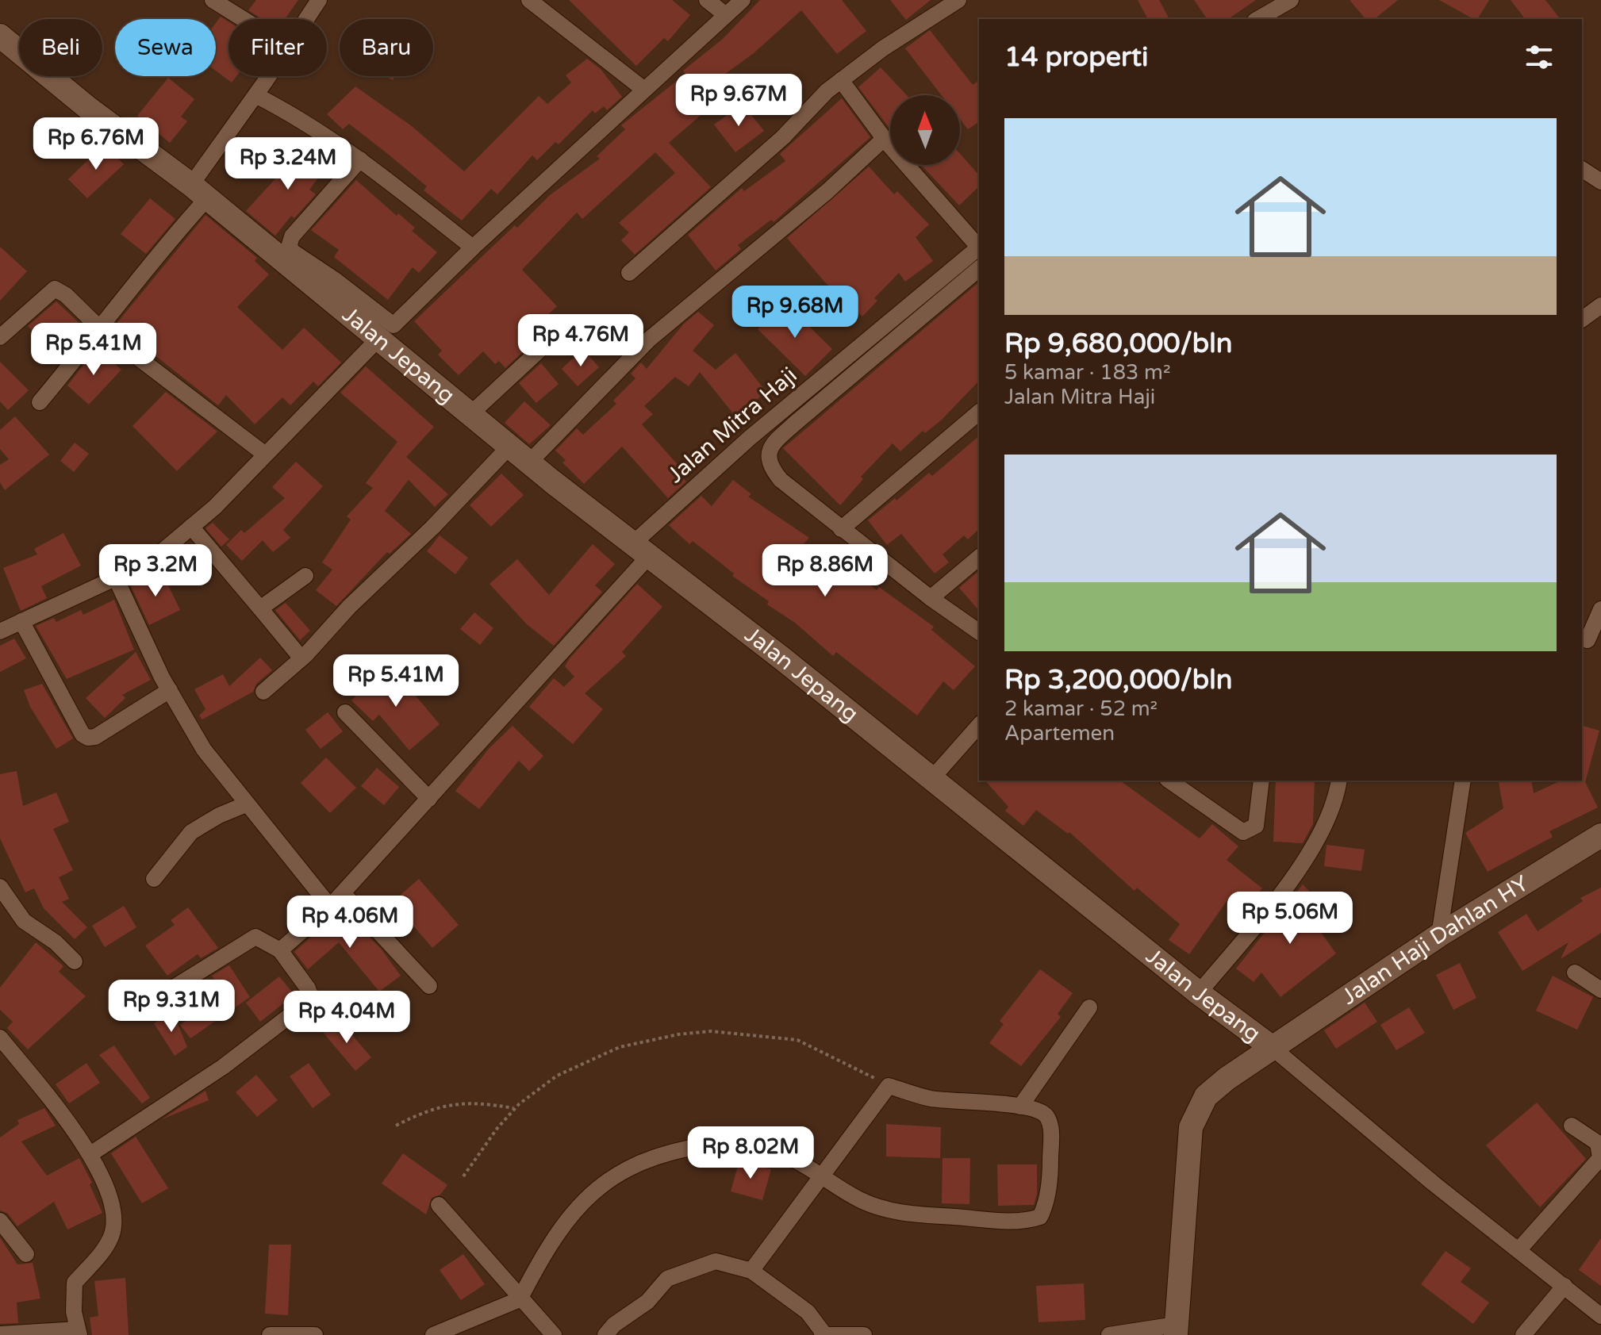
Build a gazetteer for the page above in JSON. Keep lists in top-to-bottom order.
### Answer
{
  "streets": {
    "street": ["Jalan Jepang", "Jalan Mitra Haji", "Jalan Haji Dahlan HY"]
  },
  "crossings": [
    ["Jalan Jepang", "Jalan Mitra Haji"],
    ["Jalan Jepang", "Jalan Haji Dahlan HY"]
  ],
  "north": "top",
  "page": {
    "chip": [
      "Beli",
      "Sewa",
      "Filter",
      "Baru"
    ],
    "heading": "14 properti",
    "price": [
      "Rp 9.67M",
      "Rp 6.76M",
      "Rp 3.24M",
      "Rp 9.68M",
      "Rp 4.76M",
      "Rp 5.41M",
      "Rp 3.2M",
      "Rp 8.86M",
      "Rp 5.41M",
      "Rp 5.06M",
      "Rp 4.06M",
      "Rp 9.31M",
      "Rp 4.04M",
      "Rp 8.02M"
    ],
    "list": [
      {
        "name": "Rp 9,680,000/bln",
        "note": "5 kamar · 183 m² · Jalan Mitra Haji"
      },
      {
        "name": "Rp 3,200,000/bln",
        "note": "2 kamar · 52 m² · Apartemen"
      }
    ]
  }
}
